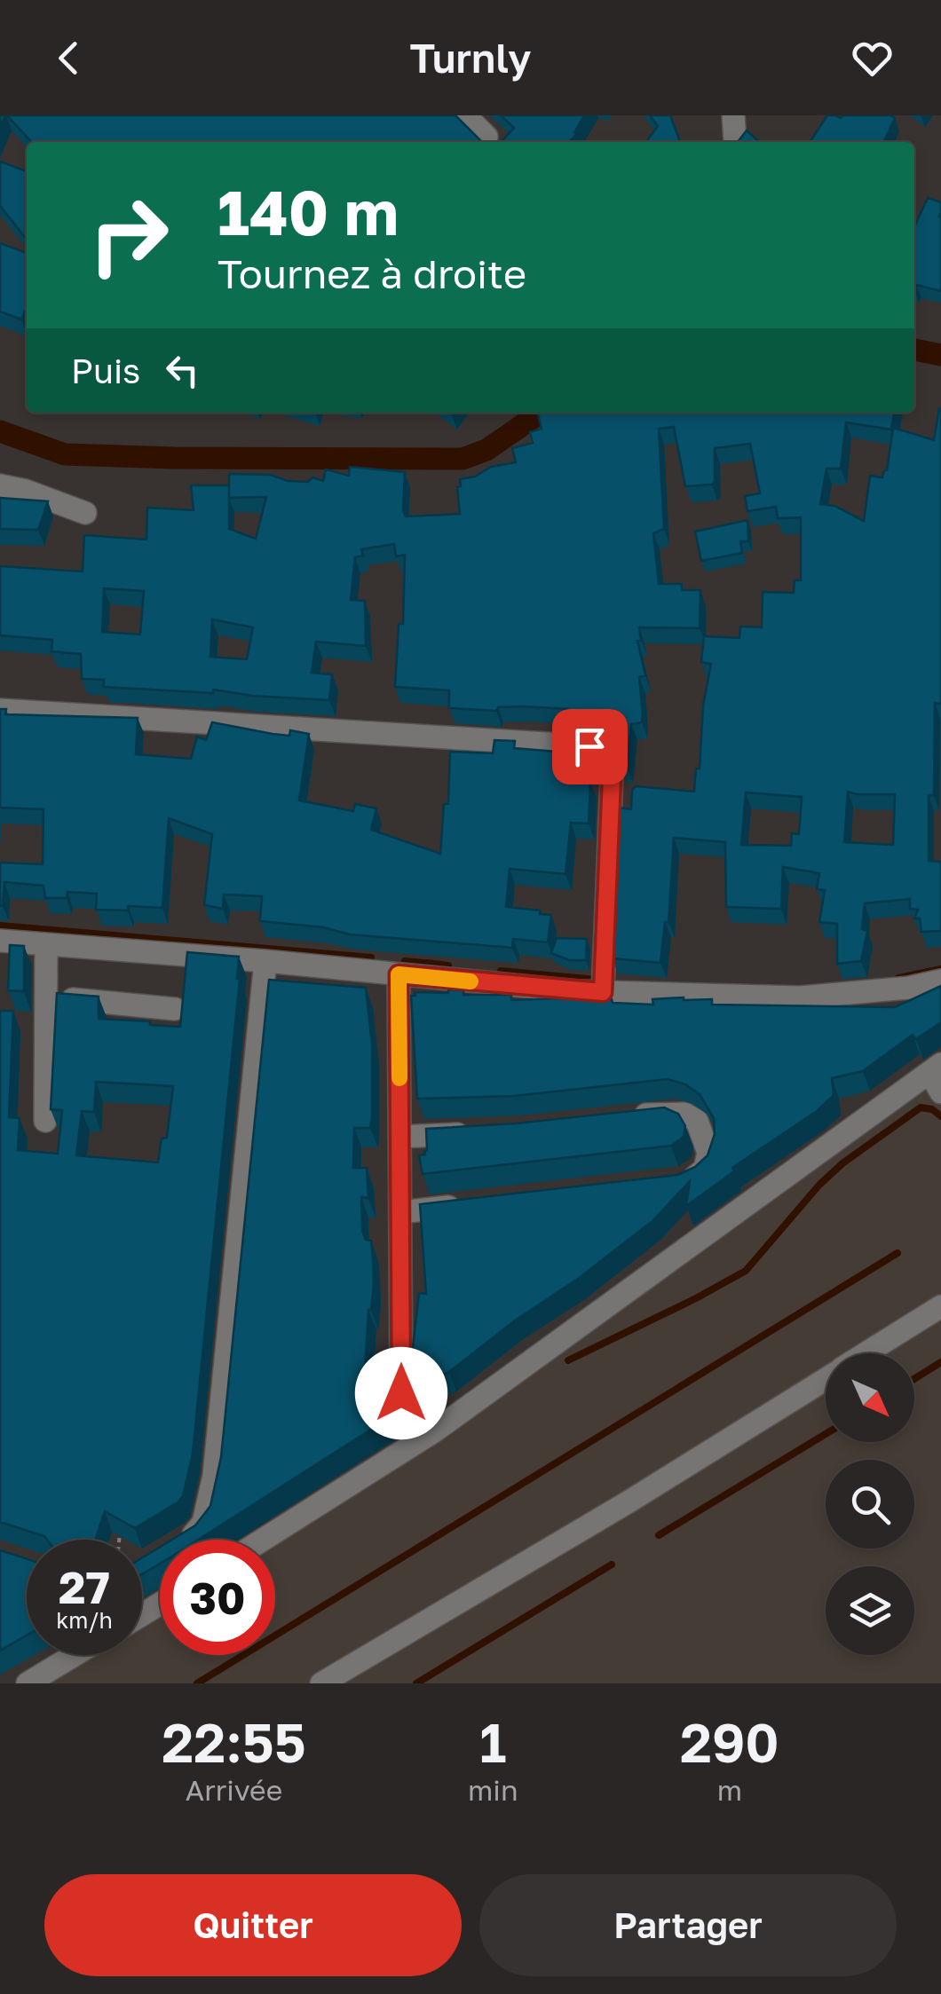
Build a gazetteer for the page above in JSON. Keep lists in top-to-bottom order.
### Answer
{
  "north": "bottom right",
  "page": {
    "header": "Turnly",
    "turn": ["140 m", "Tournez à droite"],
    "then": "Puis",
    "speed": "27 km/h",
    "limit": "30",
    "eta": [
      "22:55",
      "Arrivée",
      "1",
      "min",
      "290",
      "m"
    ],
    "buttons": ["Quitter", "Partager"]
  }
}
